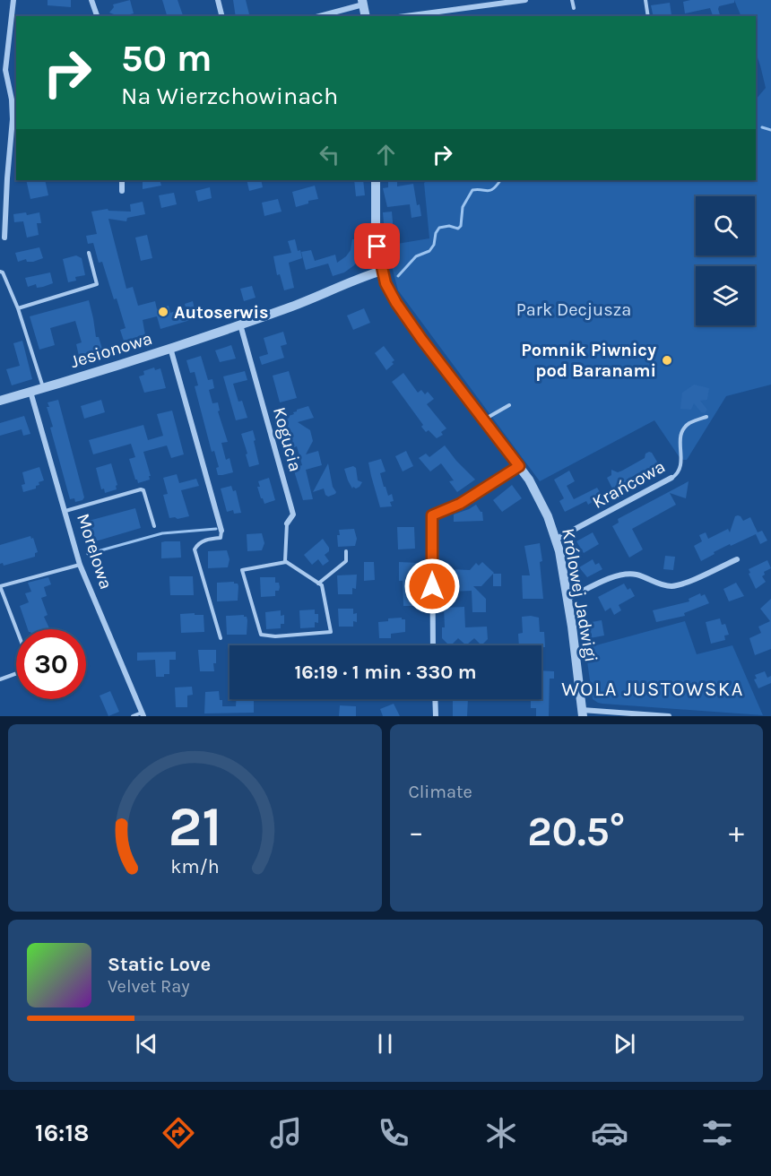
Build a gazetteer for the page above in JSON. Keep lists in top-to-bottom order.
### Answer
{
  "streets": {
    "street": [
      "Jesionowa",
      "Kogucia",
      "Krańcowa",
      "Morelowa",
      "Królowej Jadwigi"
    ]
  },
  "crossings": [
    ["Jesionowa", "Kogucia"],
    ["Jesionowa", "Morelowa"],
    ["Jesionowa", "Królowej Jadwigi"],
    ["Krańcowa", "Królowej Jadwigi"]
  ],
  "districts": ["WOLA JUSTOWSKA"],
  "parks": ["Park Decjusza"],
  "places": ["Autoserwis", "Pomnik Piwnicy pod Baranami"],
  "page": {
    "turn": ["50 m", "Na Wierzchowinach"],
    "limit": "30",
    "trip": "16:19 · 1 min · 330 m",
    "tile": "Climate",
    "heat": ["−", "20.5°", "+"],
    "song": ["Static Love", "Velvet Ray"],
    "tabs": "16:18",
    "gauge": ["21", "km/h"]
  }
}
